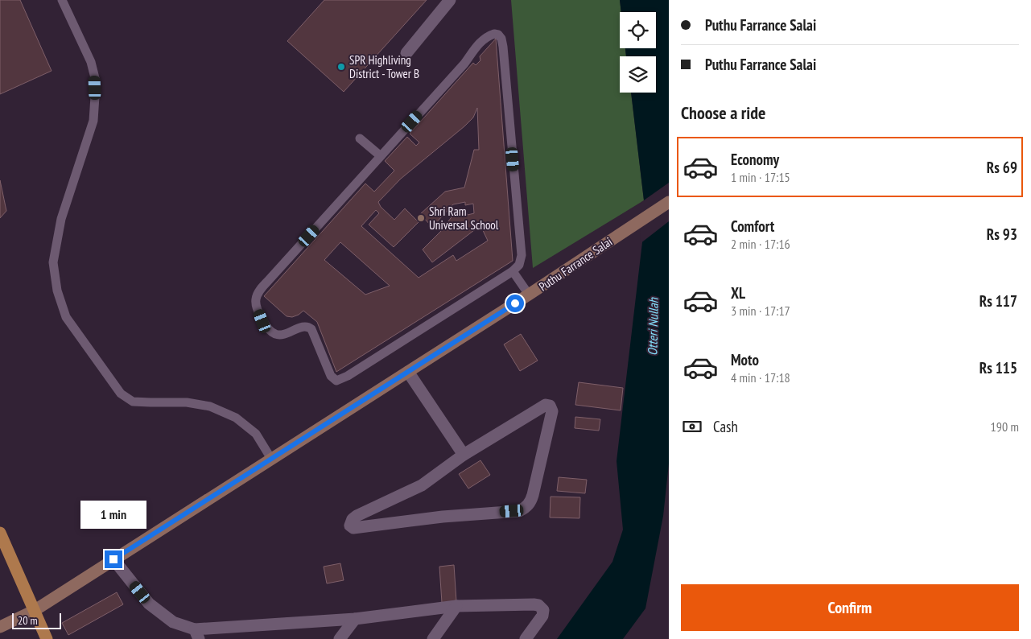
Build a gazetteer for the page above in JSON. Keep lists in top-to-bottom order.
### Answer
{
  "streets": {
    "street": ["Puthu Farrance Salai"]
  },
  "water": ["Otteri Nullah"],
  "places": ["SPR Highliving District - Tower B", "Shri Ram Universal School"],
  "scale_bar": "20 m",
  "page": {
    "banner": ["Puthu Farrance Salai", "Puthu Farrance Salai"],
    "heading": "Choose a ride",
    "list": [
      {
        "name": "Economy",
        "note": "1 min · 17:15",
        "value": "Rs 69"
      },
      {
        "name": "Comfort",
        "note": "2 min · 17:16",
        "value": "Rs 93"
      },
      {
        "name": "XL",
        "note": "3 min · 17:17",
        "value": "Rs 117"
      },
      {
        "name": "Moto",
        "note": "4 min · 17:18",
        "value": "Rs 115"
      }
    ],
    "pay": ["Cash", "190 m"],
    "bubble": "1 min",
    "buttons": "Confirm",
    "scale": "20 m"
  }
}
